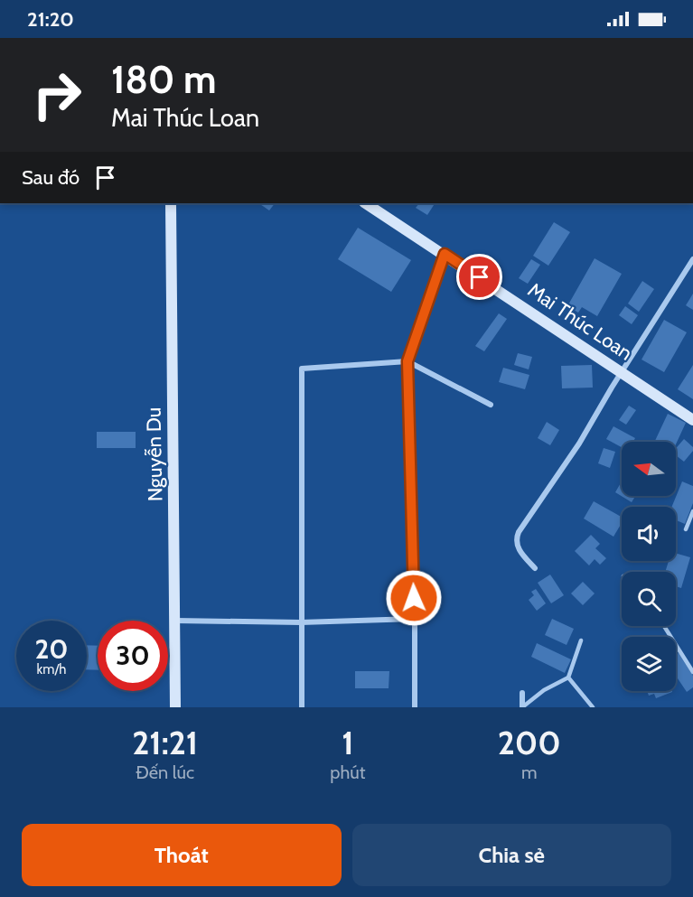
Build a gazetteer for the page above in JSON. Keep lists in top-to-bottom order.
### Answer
{
  "streets": {
    "main road": ["Mai Thúc Loan", "Nguyễn Du"]
  },
  "north": "left",
  "page": {
    "status": "21:20",
    "turn": ["180 m", "Mai Thúc Loan"],
    "then": "Sau đó",
    "speed": "20 km/h",
    "limit": "30",
    "eta": [
      "21:21",
      "Đến lúc",
      "1",
      "phút",
      "200",
      "m"
    ],
    "buttons": ["Thoát", "Chia sẻ"]
  }
}
